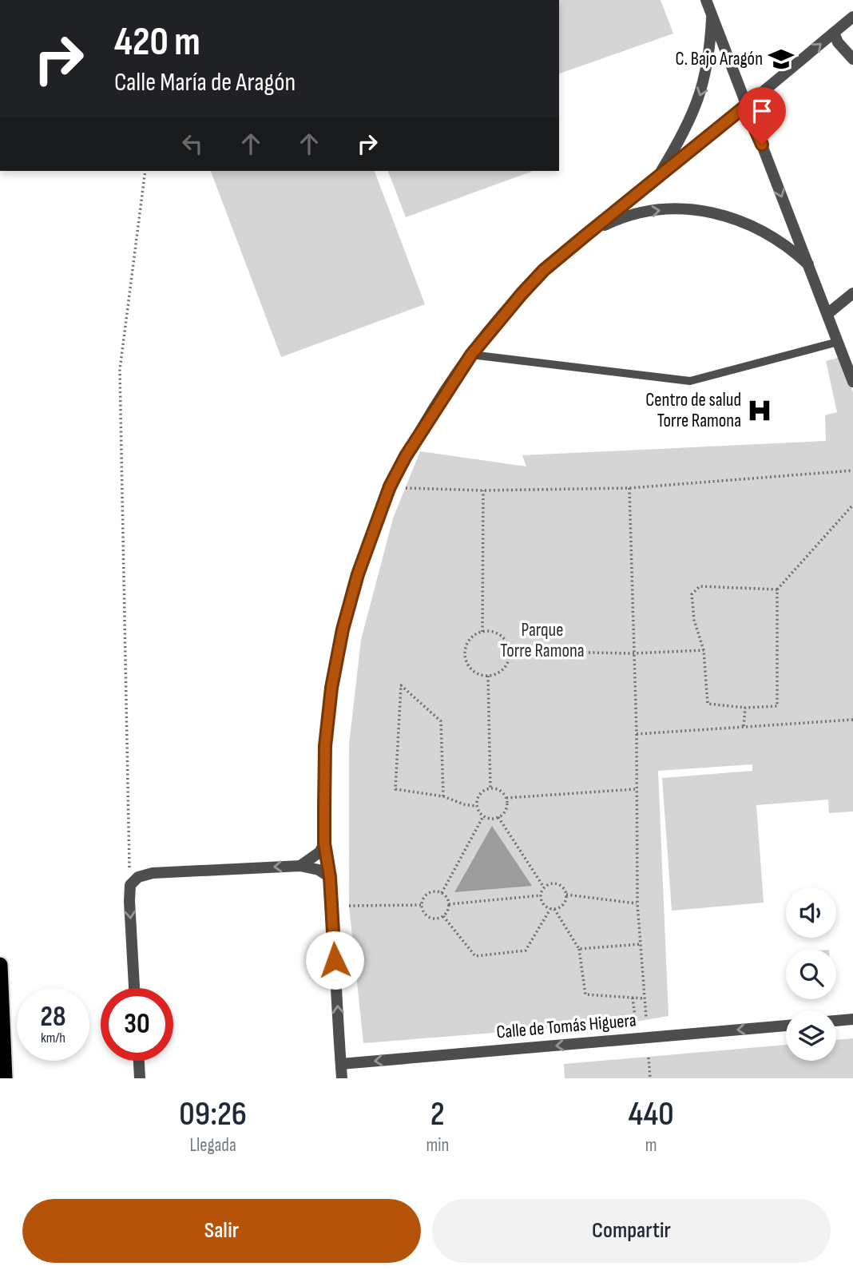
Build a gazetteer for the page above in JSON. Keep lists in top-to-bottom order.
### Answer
{
  "streets": {
    "street": ["Calle de Tomás Higuera"]
  },
  "one_way": ["Calle de Tomás Higuera"],
  "parks": ["Parque Torre Ramona"],
  "places": {
    "school or university": ["C. Bajo Aragón"],
    "hospital": ["Centro de salud Torre Ramona"]
  },
  "page": {
    "turn": ["420 m", "Calle María de Aragón"],
    "speed": "28 km/h",
    "limit": "30",
    "eta": [
      "09:26",
      "Llegada",
      "2",
      "min",
      "440",
      "m"
    ],
    "buttons": ["Salir", "Compartir"]
  }
}
